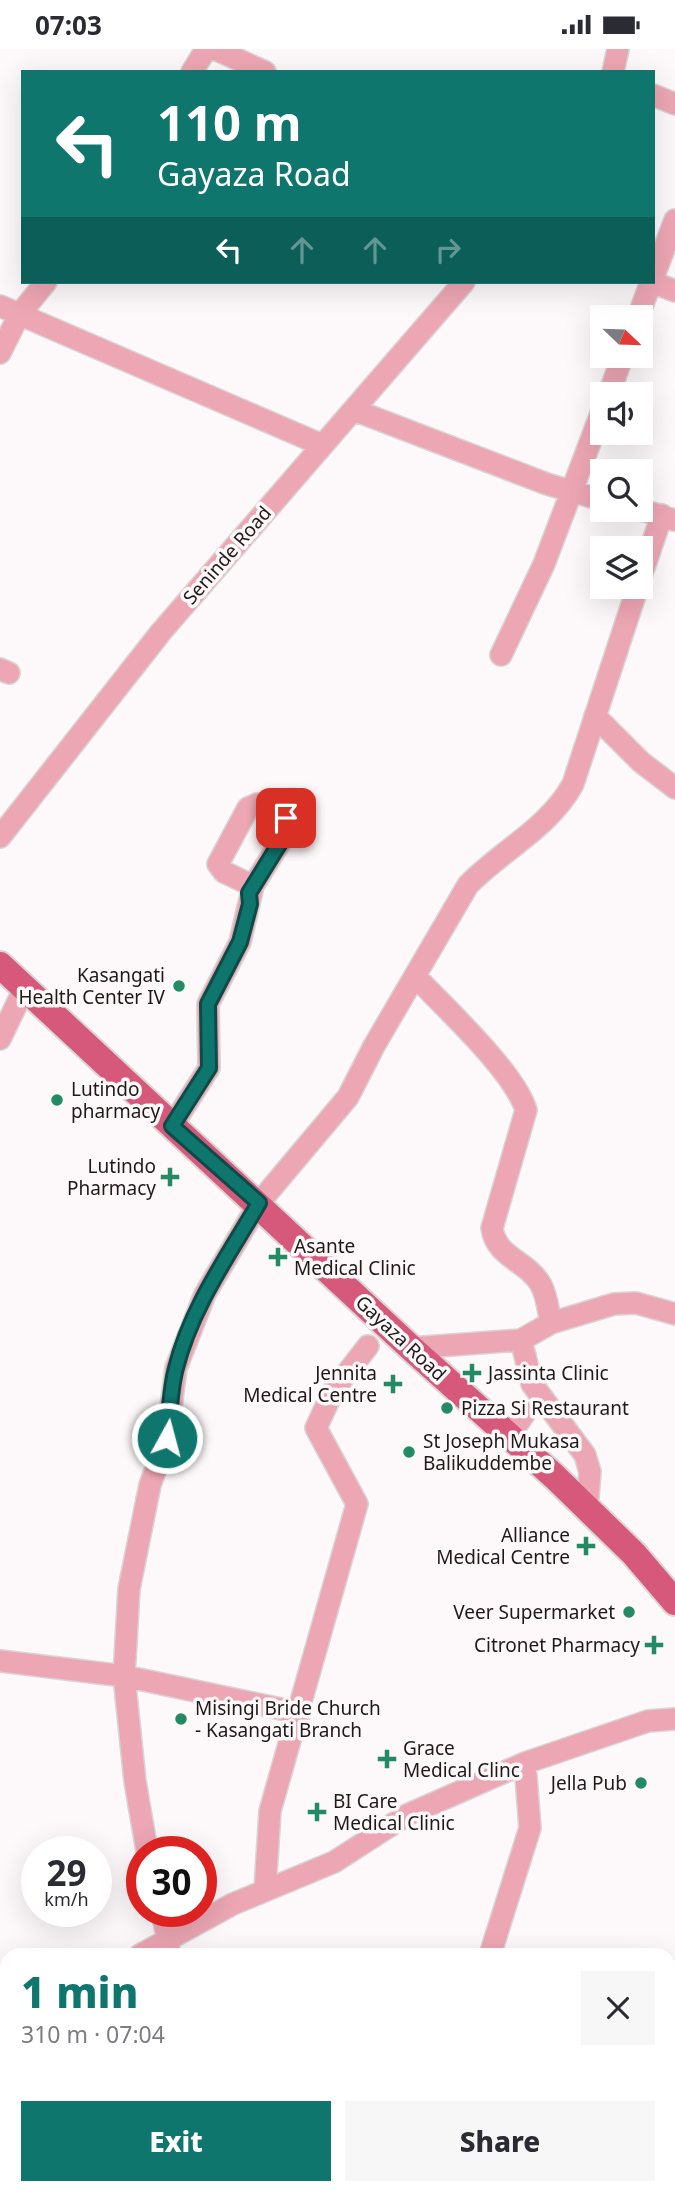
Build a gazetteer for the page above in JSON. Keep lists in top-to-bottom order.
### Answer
{
  "streets": {
    "main road": ["Gayaza Road"],
    "street": ["Seninde Road"]
  },
  "places": {
    "other": [
      "Kasangati Health Center IV",
      "Lutindo pharmacy",
      "Pizza Si Restaurant",
      "St Joseph Mukasa Balikuddembe",
      "Veer Supermarket",
      "Misingi Bride Church - Kasangati Branch",
      "Jella Pub"
    ],
    "health": [
      "Lutindo Pharmacy",
      "Asante Medical Clinic",
      "Jassinta Clinic",
      "Jennita Medical Centre",
      "Alliance Medical Centre",
      "Citronet Pharmacy",
      "Grace Medical Clinc",
      "BI Care Medical Clinic"
    ]
  },
  "north": "bottom right",
  "page": {
    "status": "07:03",
    "turn": ["110 m", "Gayaza Road"],
    "speed": "29 km/h",
    "limit": "30",
    "heading": ["1 min", "310 m · 07:04"],
    "buttons": ["Exit", "Share"]
  }
}
